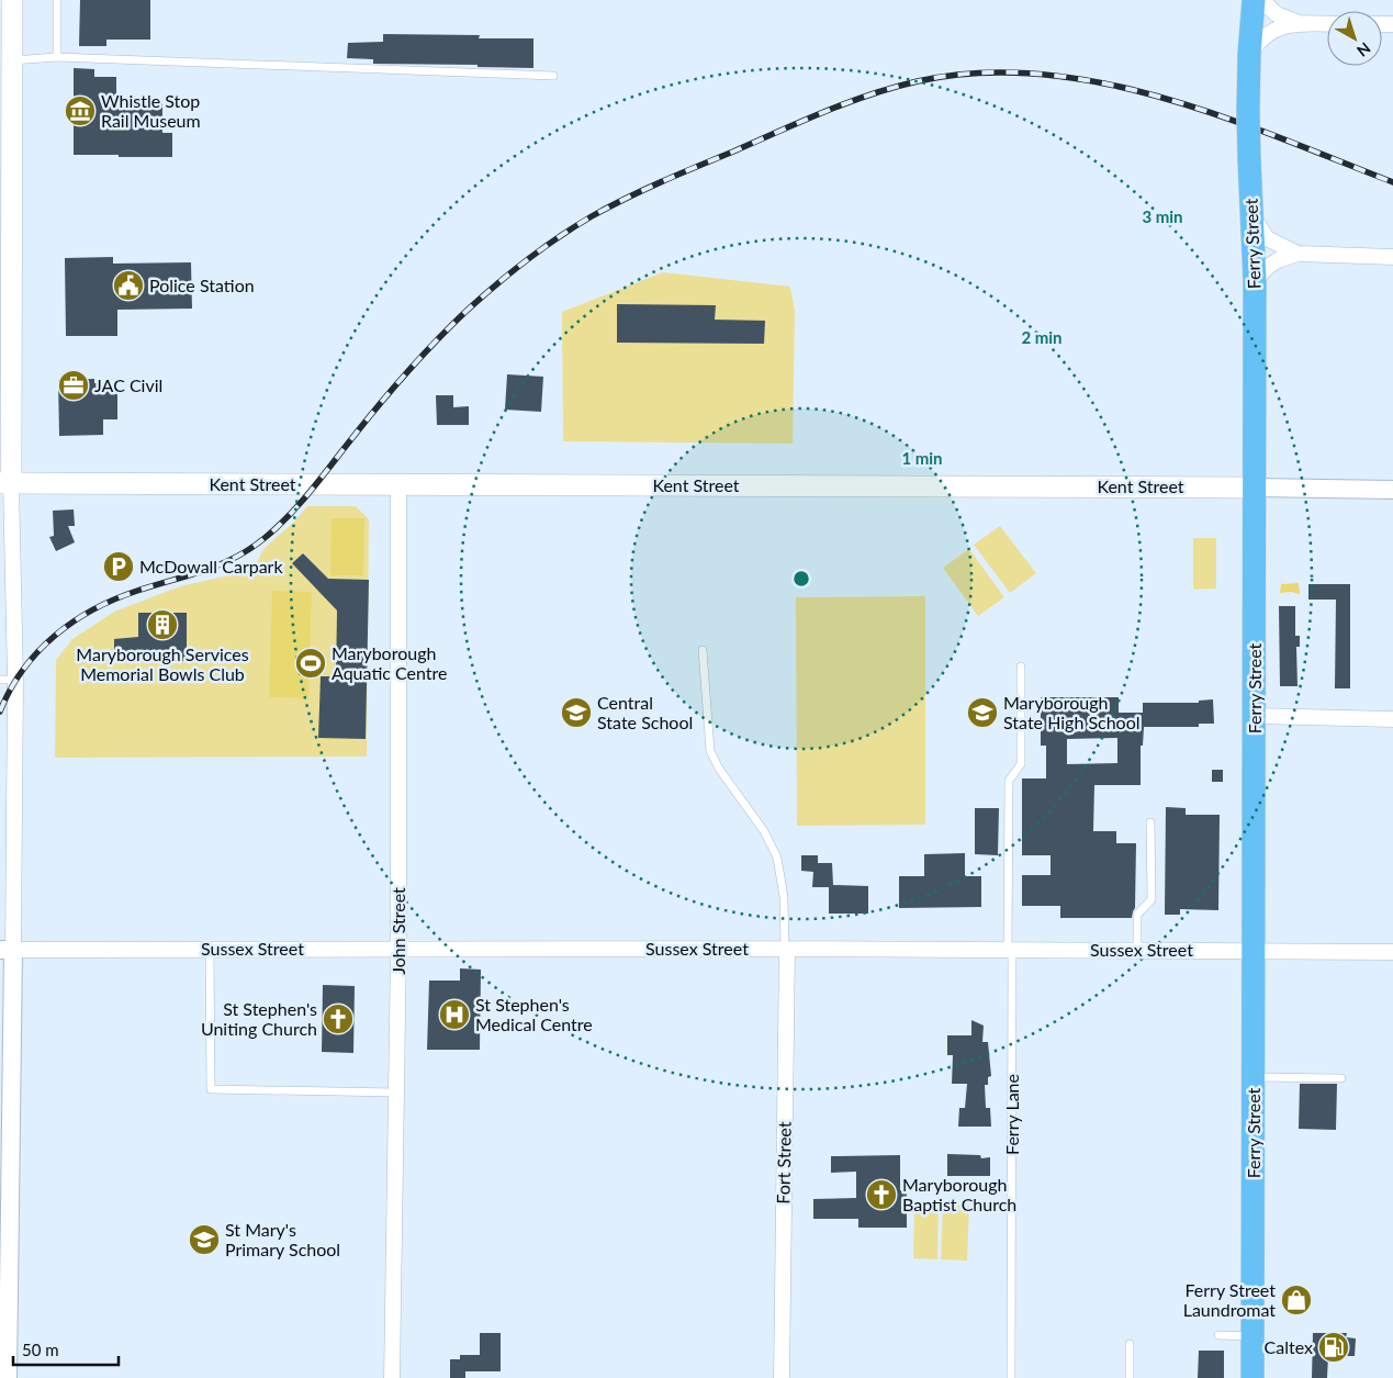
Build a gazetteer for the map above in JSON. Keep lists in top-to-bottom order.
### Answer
{
  "streets": {
    "main road": ["Ferry Street", "Kent Street"],
    "street": ["John Street", "Sussex Street", "Fort Street"],
    "lane": ["Ferry Lane"]
  },
  "crossings": [
    ["Ferry Street", "Kent Street"],
    ["Ferry Street", "Sussex Street"],
    ["Kent Street", "John Street"],
    ["John Street", "Sussex Street"],
    ["Sussex Street", "Ferry Lane"],
    ["Sussex Street", "Fort Street"]
  ],
  "places": {
    "museum": ["Whistle Stop Rail Museum"],
    "public building": ["Police Station"],
    "office": ["JAC Civil"],
    "parking": ["McDowall Carpark"],
    "building": ["Maryborough Services Memorial Bowls Club"],
    "sports": ["Maryborough Aquatic Centre"],
    "school or university": ["Central State School", "Maryborough State High School", "St Mary's Primary School"],
    "hospital": ["St Stephen's Medical Centre"],
    "church": ["St Stephen's Uniting Church", "Maryborough Baptist Church"],
    "shop": ["Ferry Street Laundromat"],
    "fuel station": ["Caltex"]
  },
  "scale_bar": "50 m",
  "north": "bottom right",
  "rings": ["3 min", "2 min", "1 min"]
}
